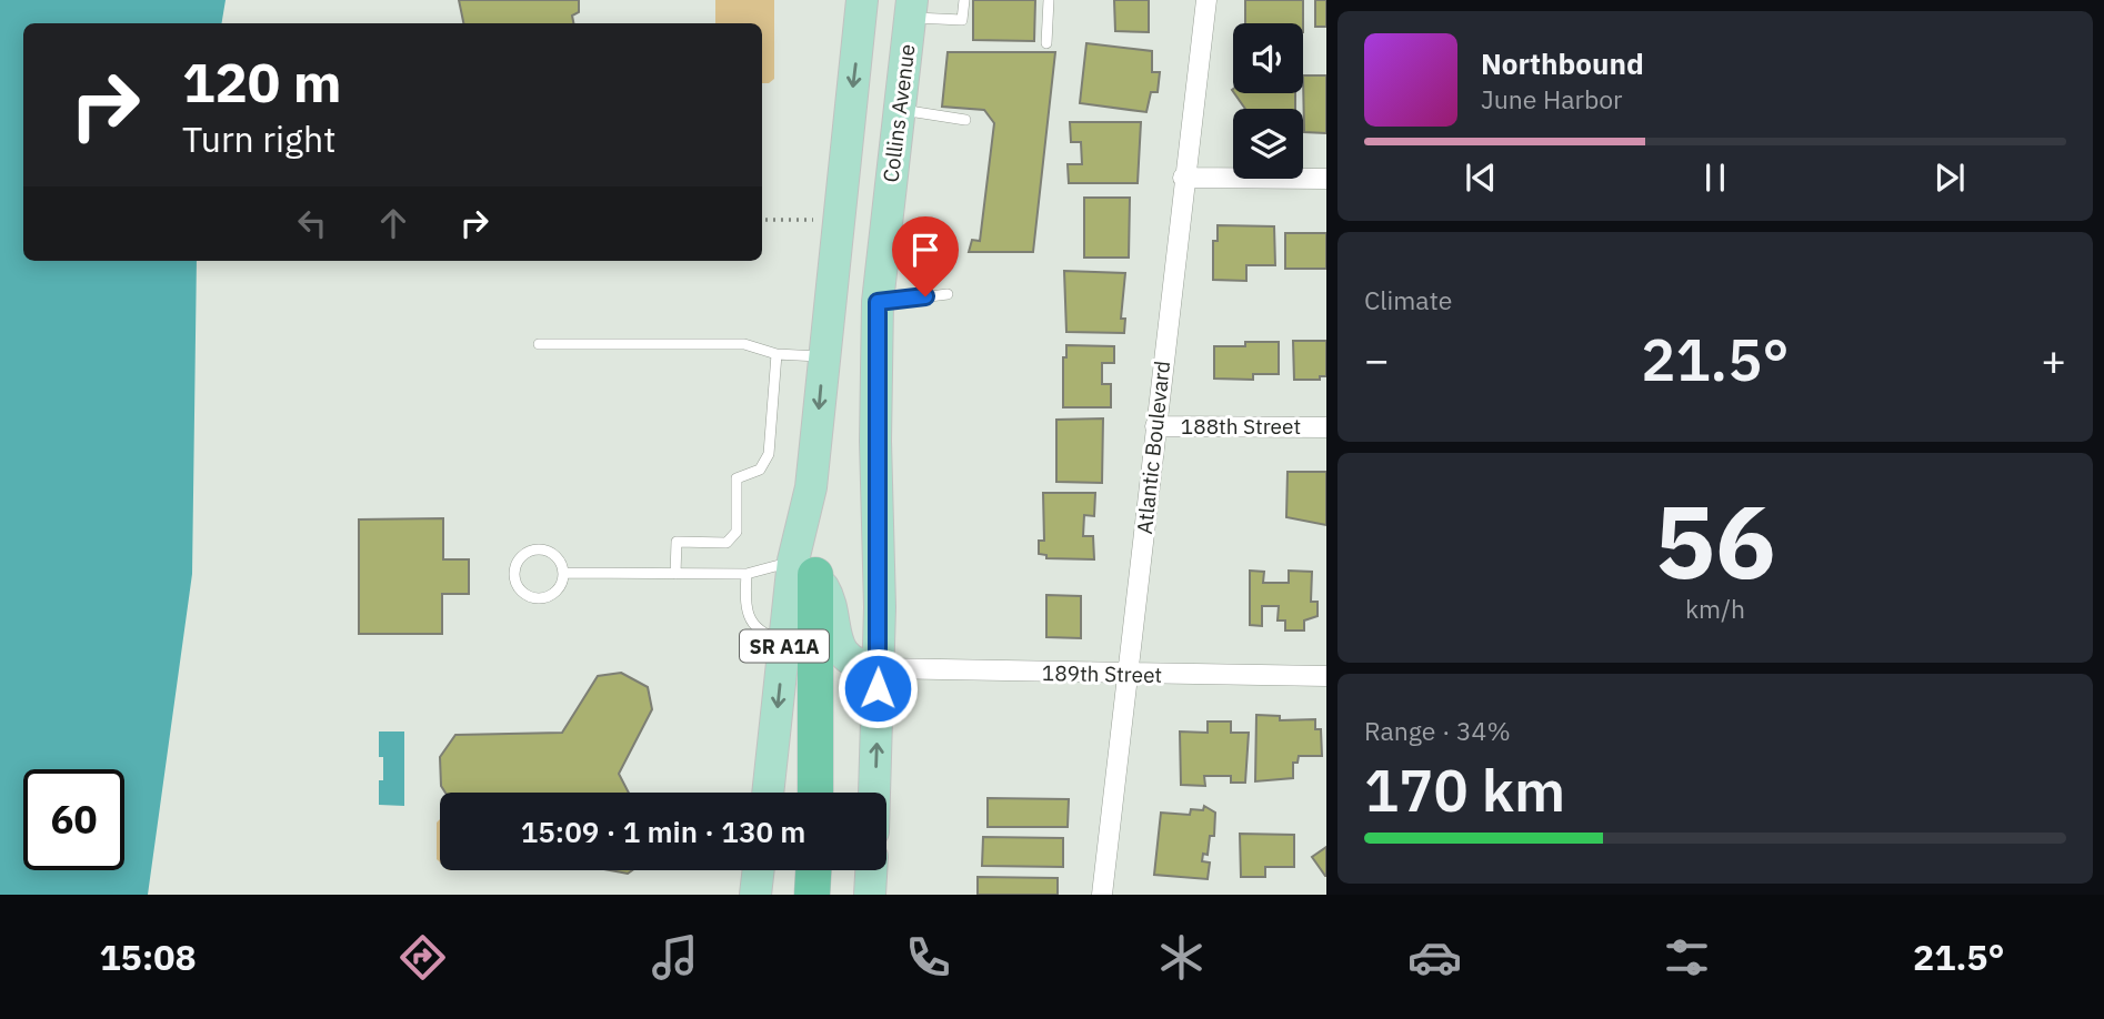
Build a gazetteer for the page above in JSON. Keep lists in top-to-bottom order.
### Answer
{
  "streets": {
    "main road": ["Collins Avenue", "SR A1A"],
    "street": ["188th Street", "Atlantic Boulevard", "189th Street"]
  },
  "crossings": [
    ["Collins Avenue", "189th Street"],
    ["188th Street", "Atlantic Boulevard"],
    ["Atlantic Boulevard", "189th Street"]
  ],
  "page": {
    "turn": ["120 m", "Turn right"],
    "song": ["Northbound", "June Harbor"],
    "tile": [
      "Climate",
      ["56", "km/h"],
      ["Range · 34%", "170 km"]
    ],
    "heat": ["−", "21.5°", "+"],
    "limit": "60",
    "trip": "15:09 · 1 min · 130 m",
    "tabs": ["15:08", "21.5°"]
  }
}
